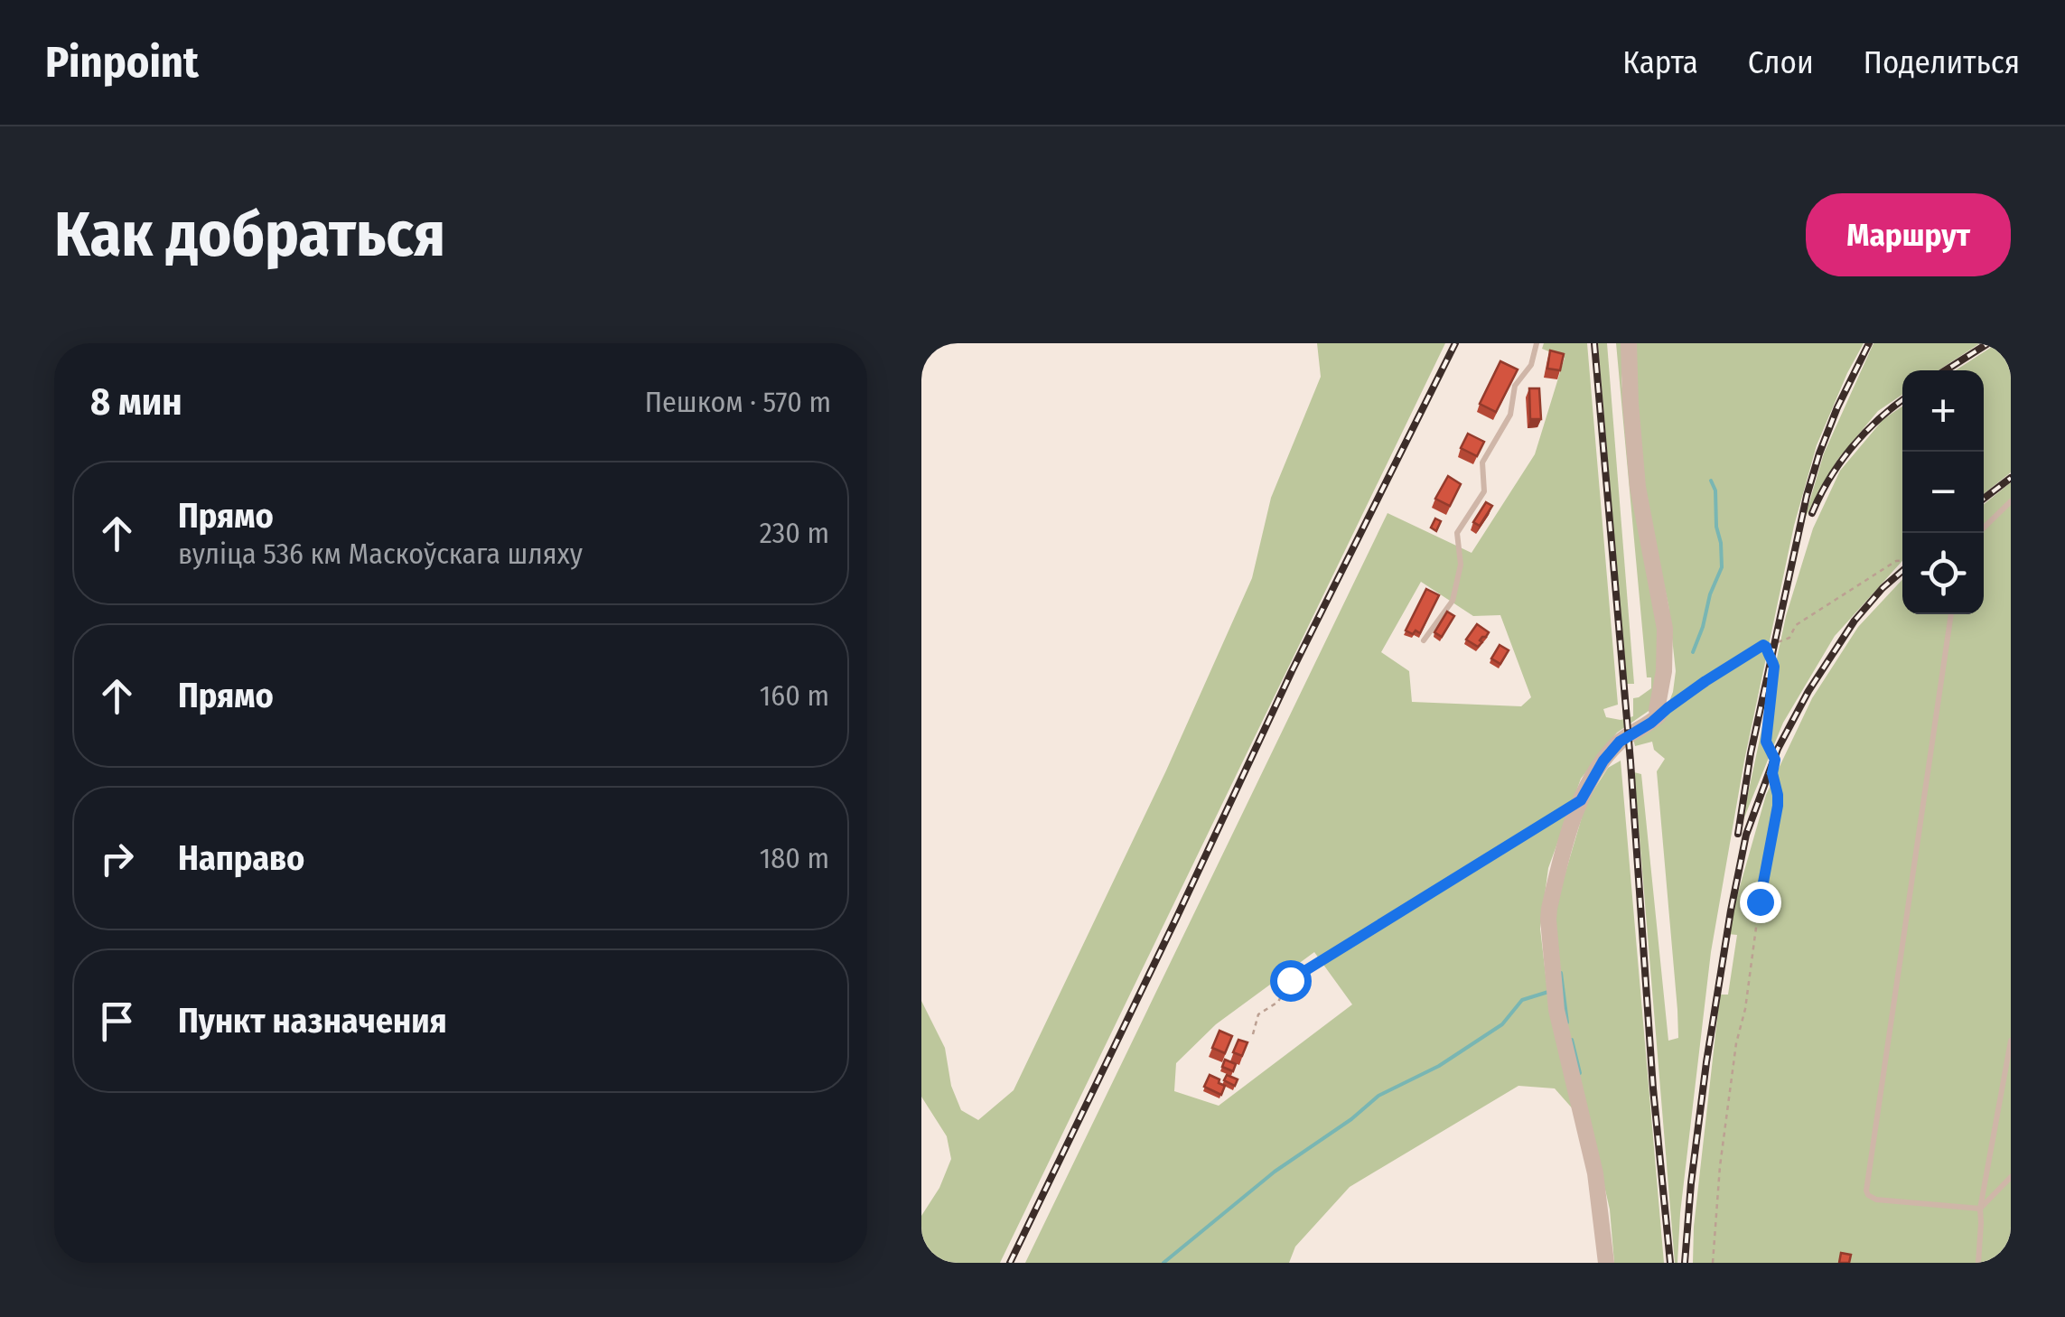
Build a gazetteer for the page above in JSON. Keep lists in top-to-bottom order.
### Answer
{
  "page": {
    "header": "Pinpoint",
    "nav": ["Карта", "Слои", "Поделиться"],
    "buttons": "Маршрут",
    "title": "Как добраться",
    "heading": ["8 мин", "Пешком · 570 m"],
    "map_buttons": ["+", "−"],
    "list": [
      ["Прямо", "вуліца 536 км Маскоўскага шляху", "230 m"],
      ["Прямо", "160 m"],
      ["Направо", "180 m"],
      "Пункт назначения"
    ]
  }
}
